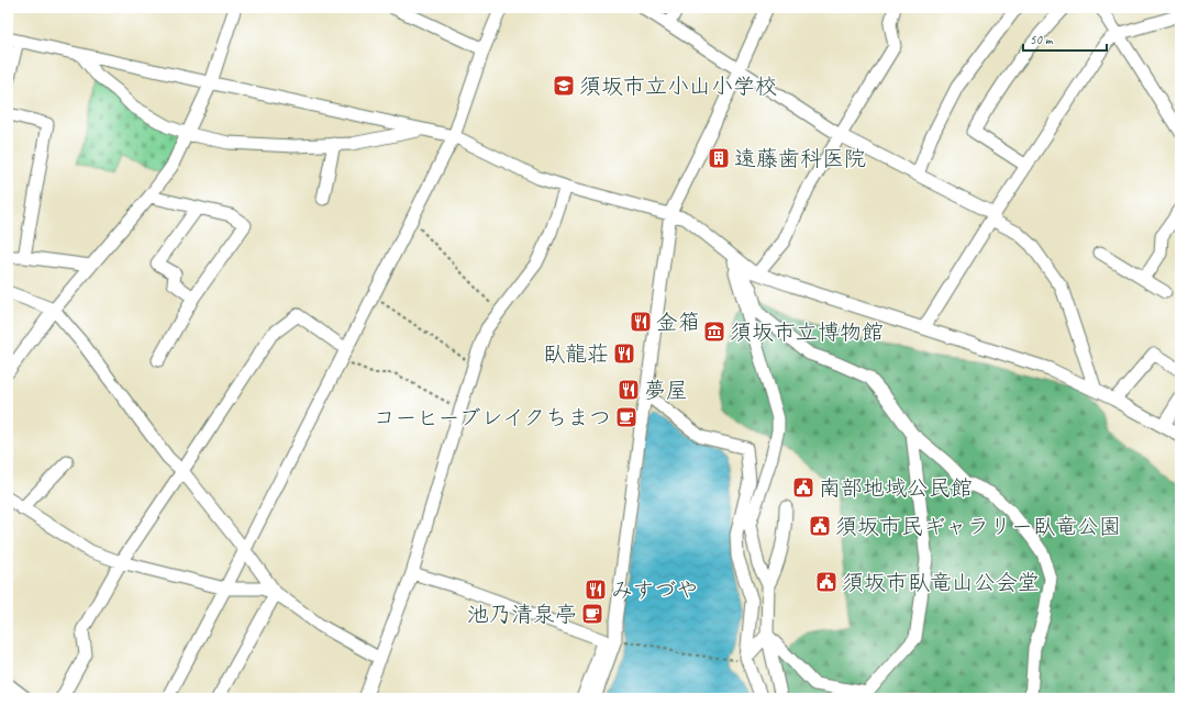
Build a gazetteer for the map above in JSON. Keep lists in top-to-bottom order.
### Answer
{
  "places": {
    "school or university": ["須坂市立小山小学校"],
    "building": ["遠藤歯科医院"],
    "restaurant": [
      "金箱",
      "臥龍荘",
      "夢屋",
      "みすづや"
    ],
    "museum": ["須坂市立博物館"],
    "cafe": ["コーヒーブレイクちまつ", "池乃清泉亭"],
    "public building": ["南部地域公民館", "須坂市民ギャラリー臥竜公園", "須坂市臥竜山公会堂"]
  },
  "scale_bar": "50 m"
}
